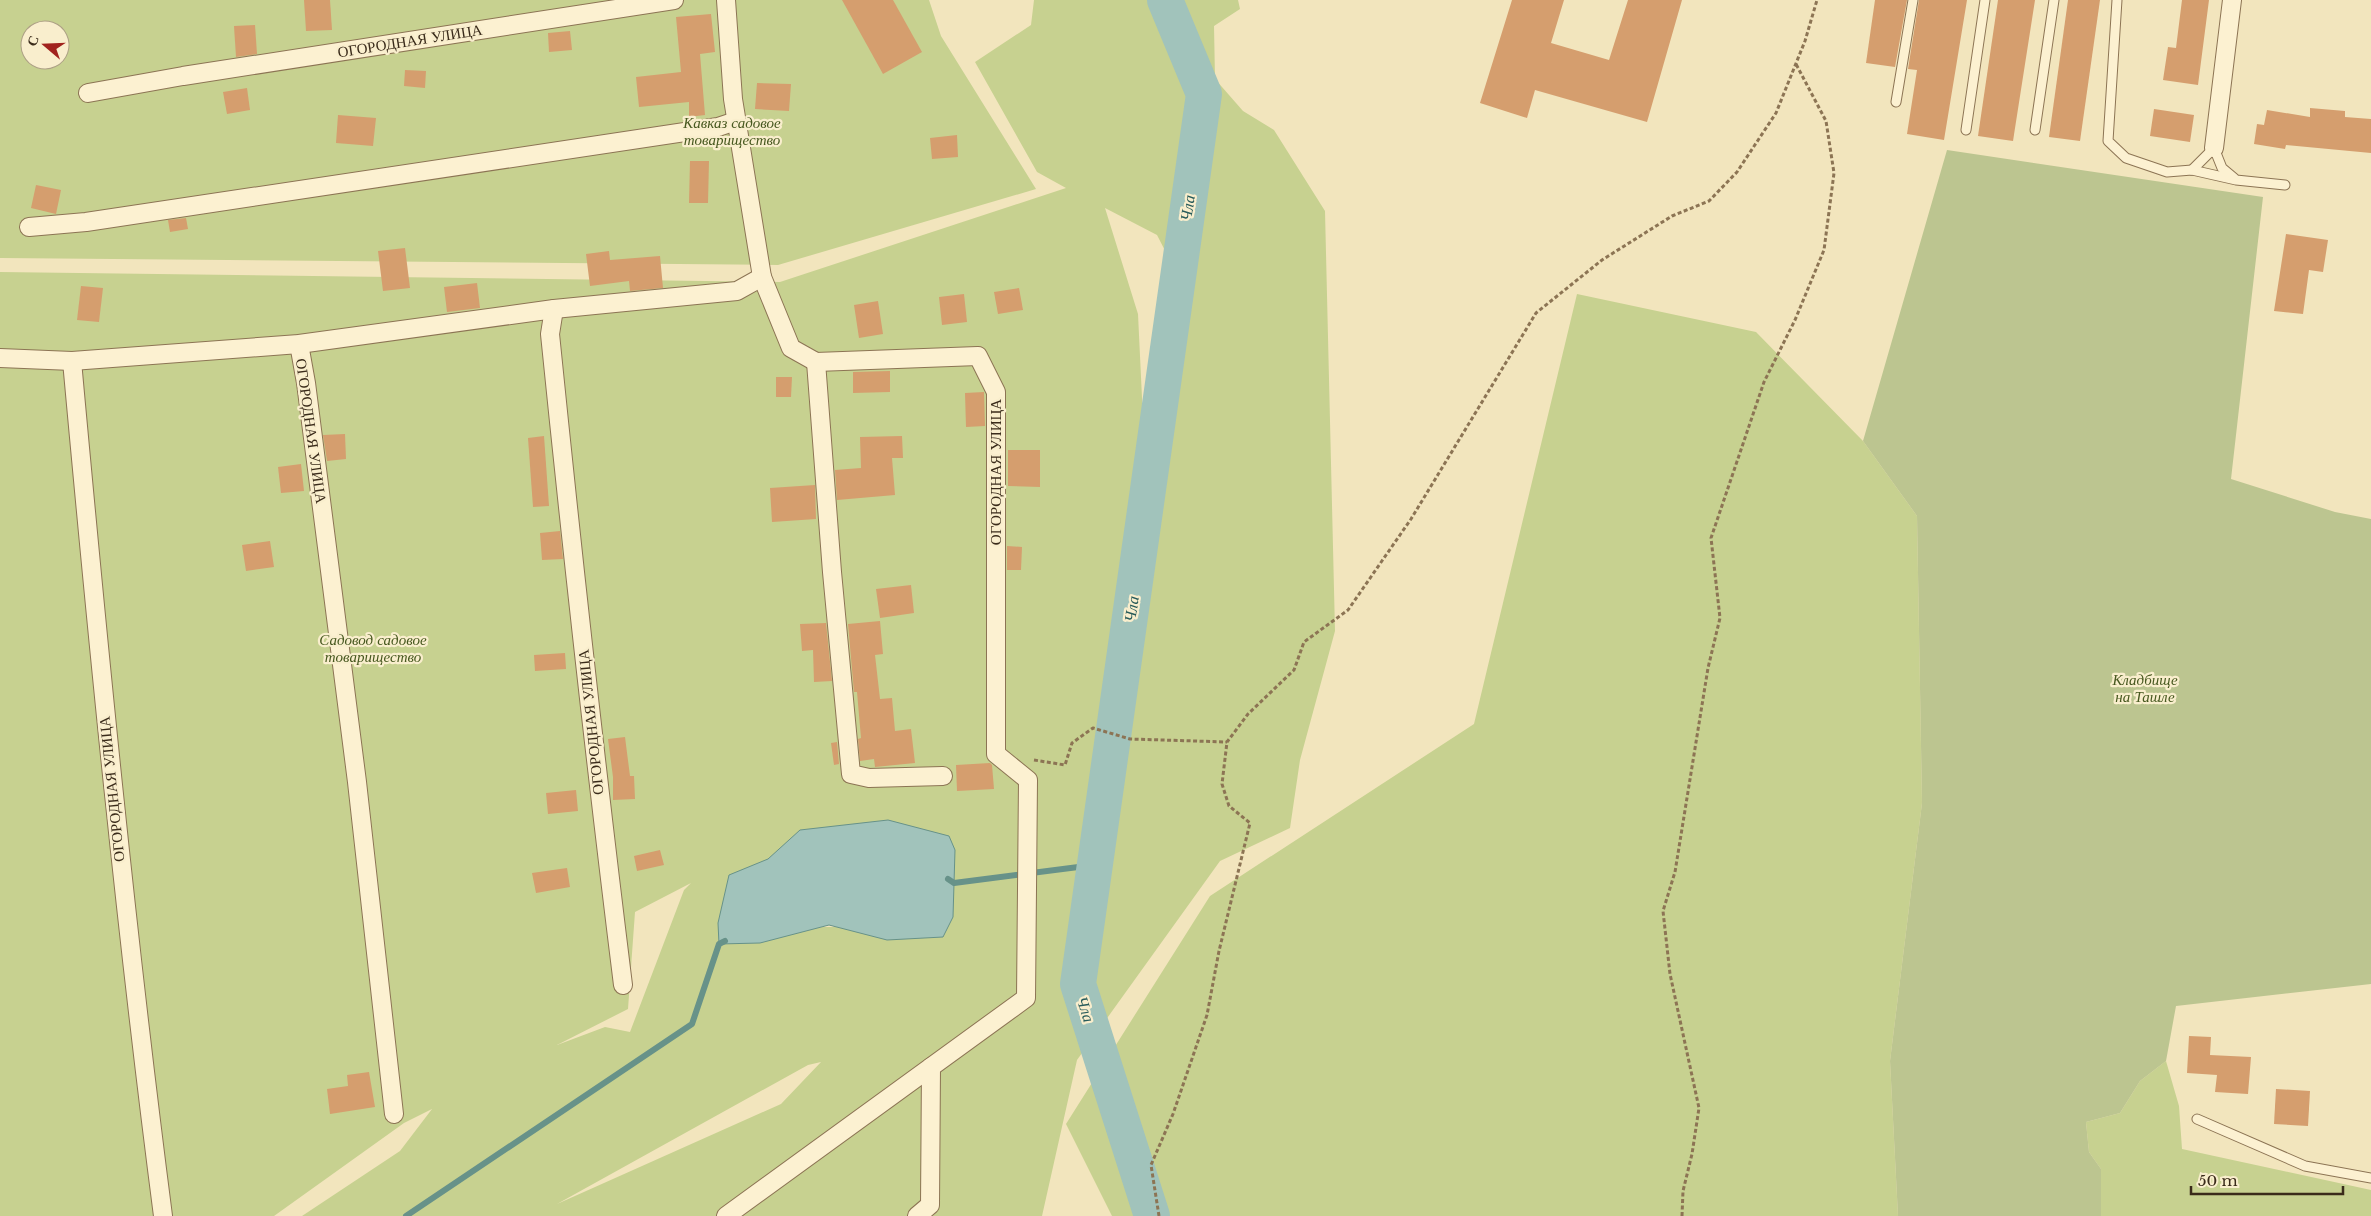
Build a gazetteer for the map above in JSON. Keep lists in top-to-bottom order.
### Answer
{
  "streets": {
    "street": ["ОГОРОДНАЯ УЛИЦА"]
  },
  "water": ["Чла"],
  "parks": ["Кавказ садовое товарищество", "Садовод садовое товарищество", "Кладбище на Ташле"],
  "scale_bar": "50 m",
  "north": "left"
}
